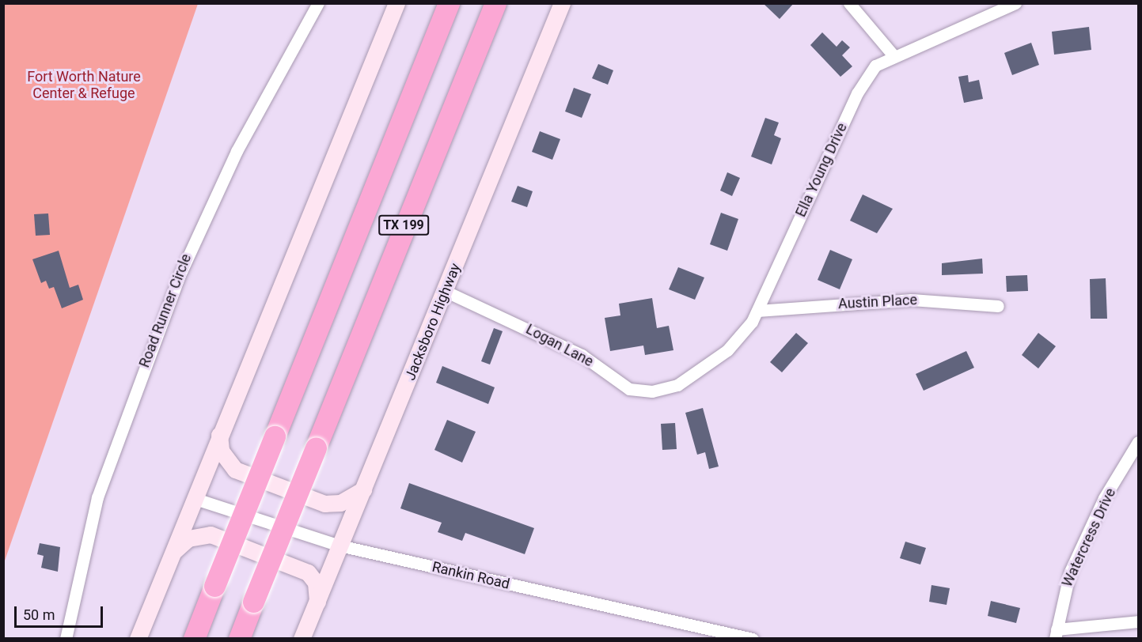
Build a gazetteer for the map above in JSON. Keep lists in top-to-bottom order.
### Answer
{
  "streets": {
    "highway": ["TX 199"],
    "main road": ["Jacksboro Highway"],
    "street": [
      "Ella Young Drive",
      "Austin Place",
      "Road Runner Circle",
      "Logan Lane",
      "Watercress Drive",
      "Rankin Road"
    ]
  },
  "crossings": [
    ["Ella Young Drive", "Austin Place"],
    ["Ella Young Drive", "Logan Lane"],
    ["Jacksboro Highway", "Logan Lane"],
    ["Jacksboro Highway", "Rankin Road"]
  ],
  "parks": ["Fort Worth Nature Center & Refuge"],
  "scale_bar": "50 m"
}
